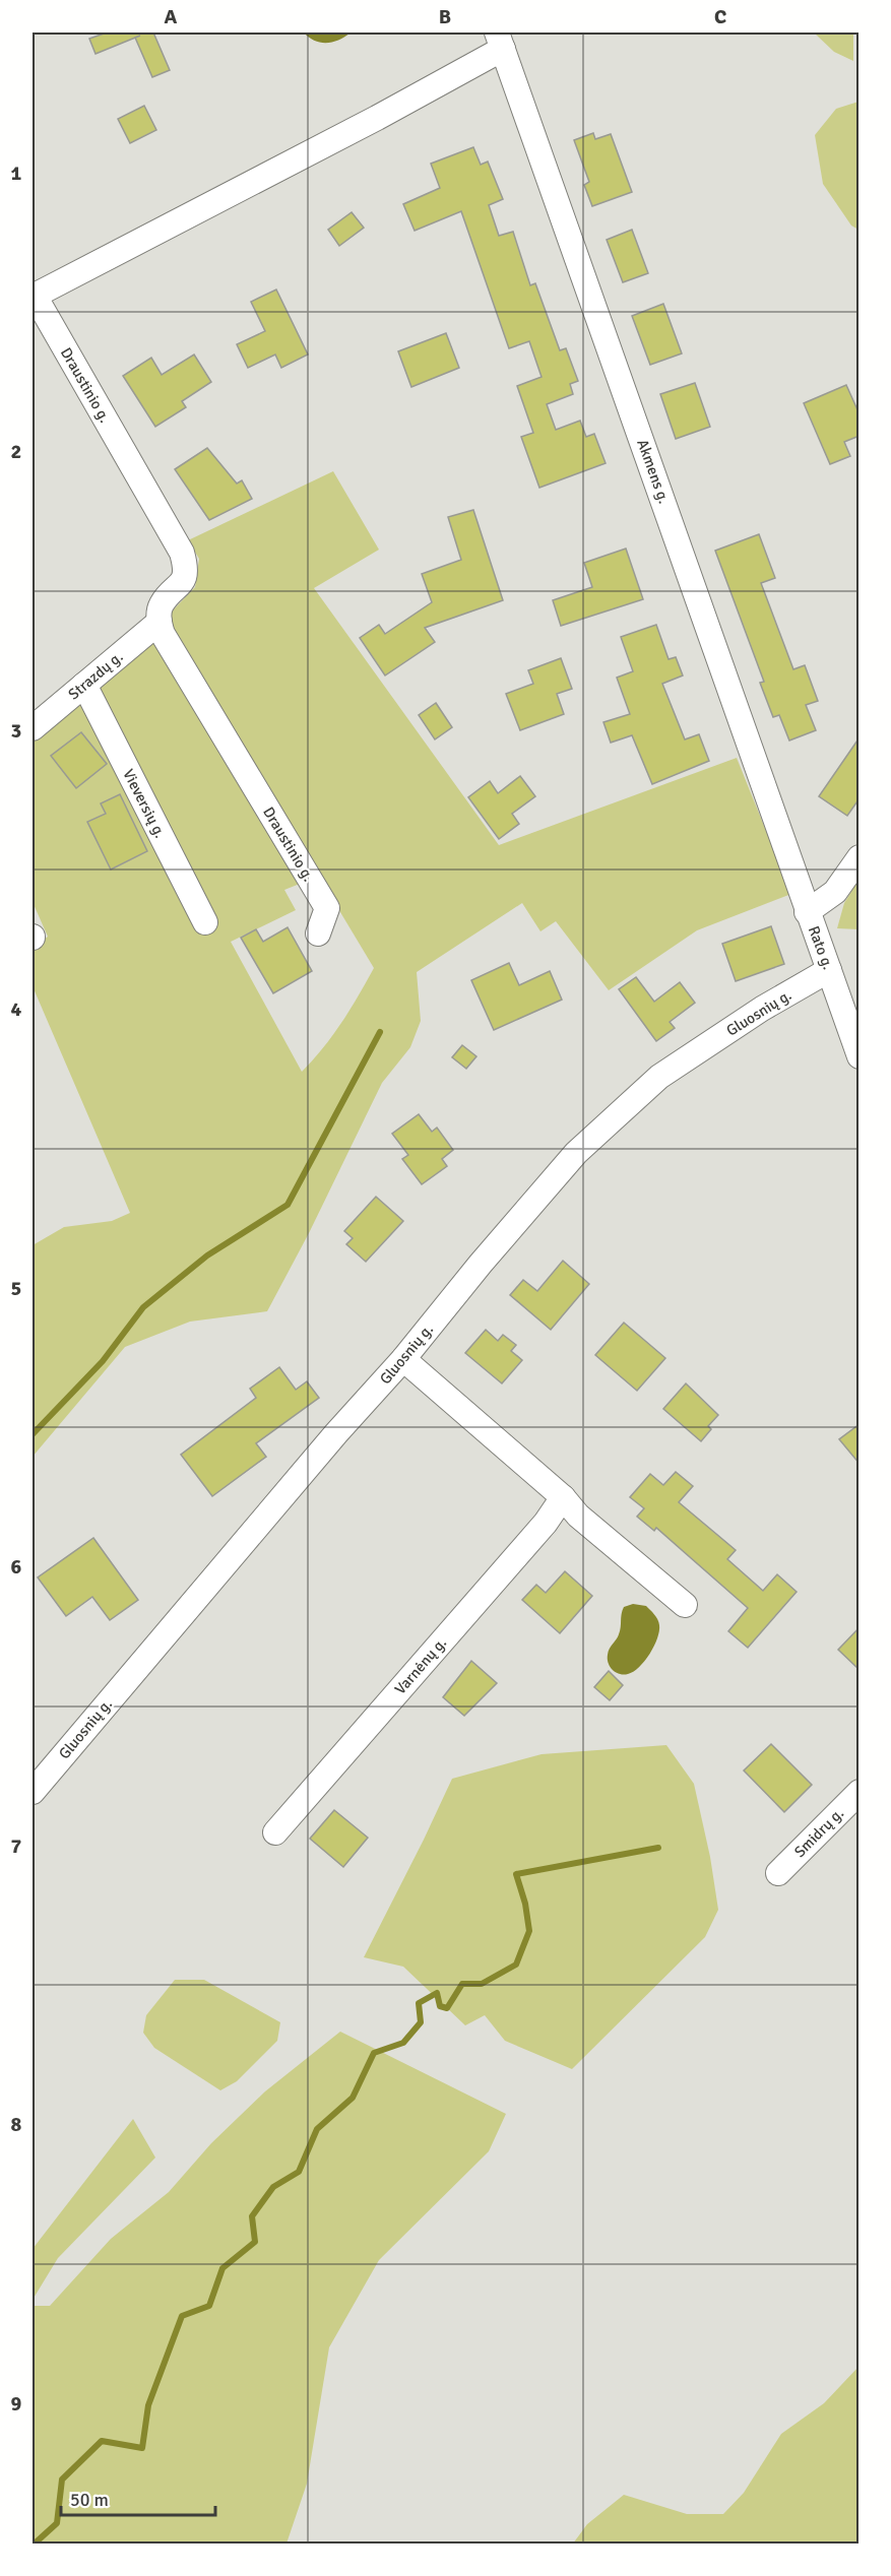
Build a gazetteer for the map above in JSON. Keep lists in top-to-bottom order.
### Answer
{
  "streets": {
    "street": [
      "Draustinio g.",
      "Akmens g.",
      "Strazdų g.",
      "Vieversių g.",
      "Rato g.",
      "Gluosnių g.",
      "Varnėnų g.",
      "Smidrų g."
    ]
  },
  "crossings": [
    ["Draustinio g.", "Akmens g."],
    ["Draustinio g.", "Strazdų g."],
    ["Akmens g.", "Rato g."],
    ["Strazdų g.", "Vieversių g."],
    ["Rato g.", "Gluosnių g."]
  ],
  "scale_bar": "50 m",
  "grid": {
    "columns": ["A", "B", "C"],
    "rows": [
      "1",
      "2",
      "3",
      "4",
      "5",
      "6",
      "7",
      "8",
      "9"
    ]
  }
}
